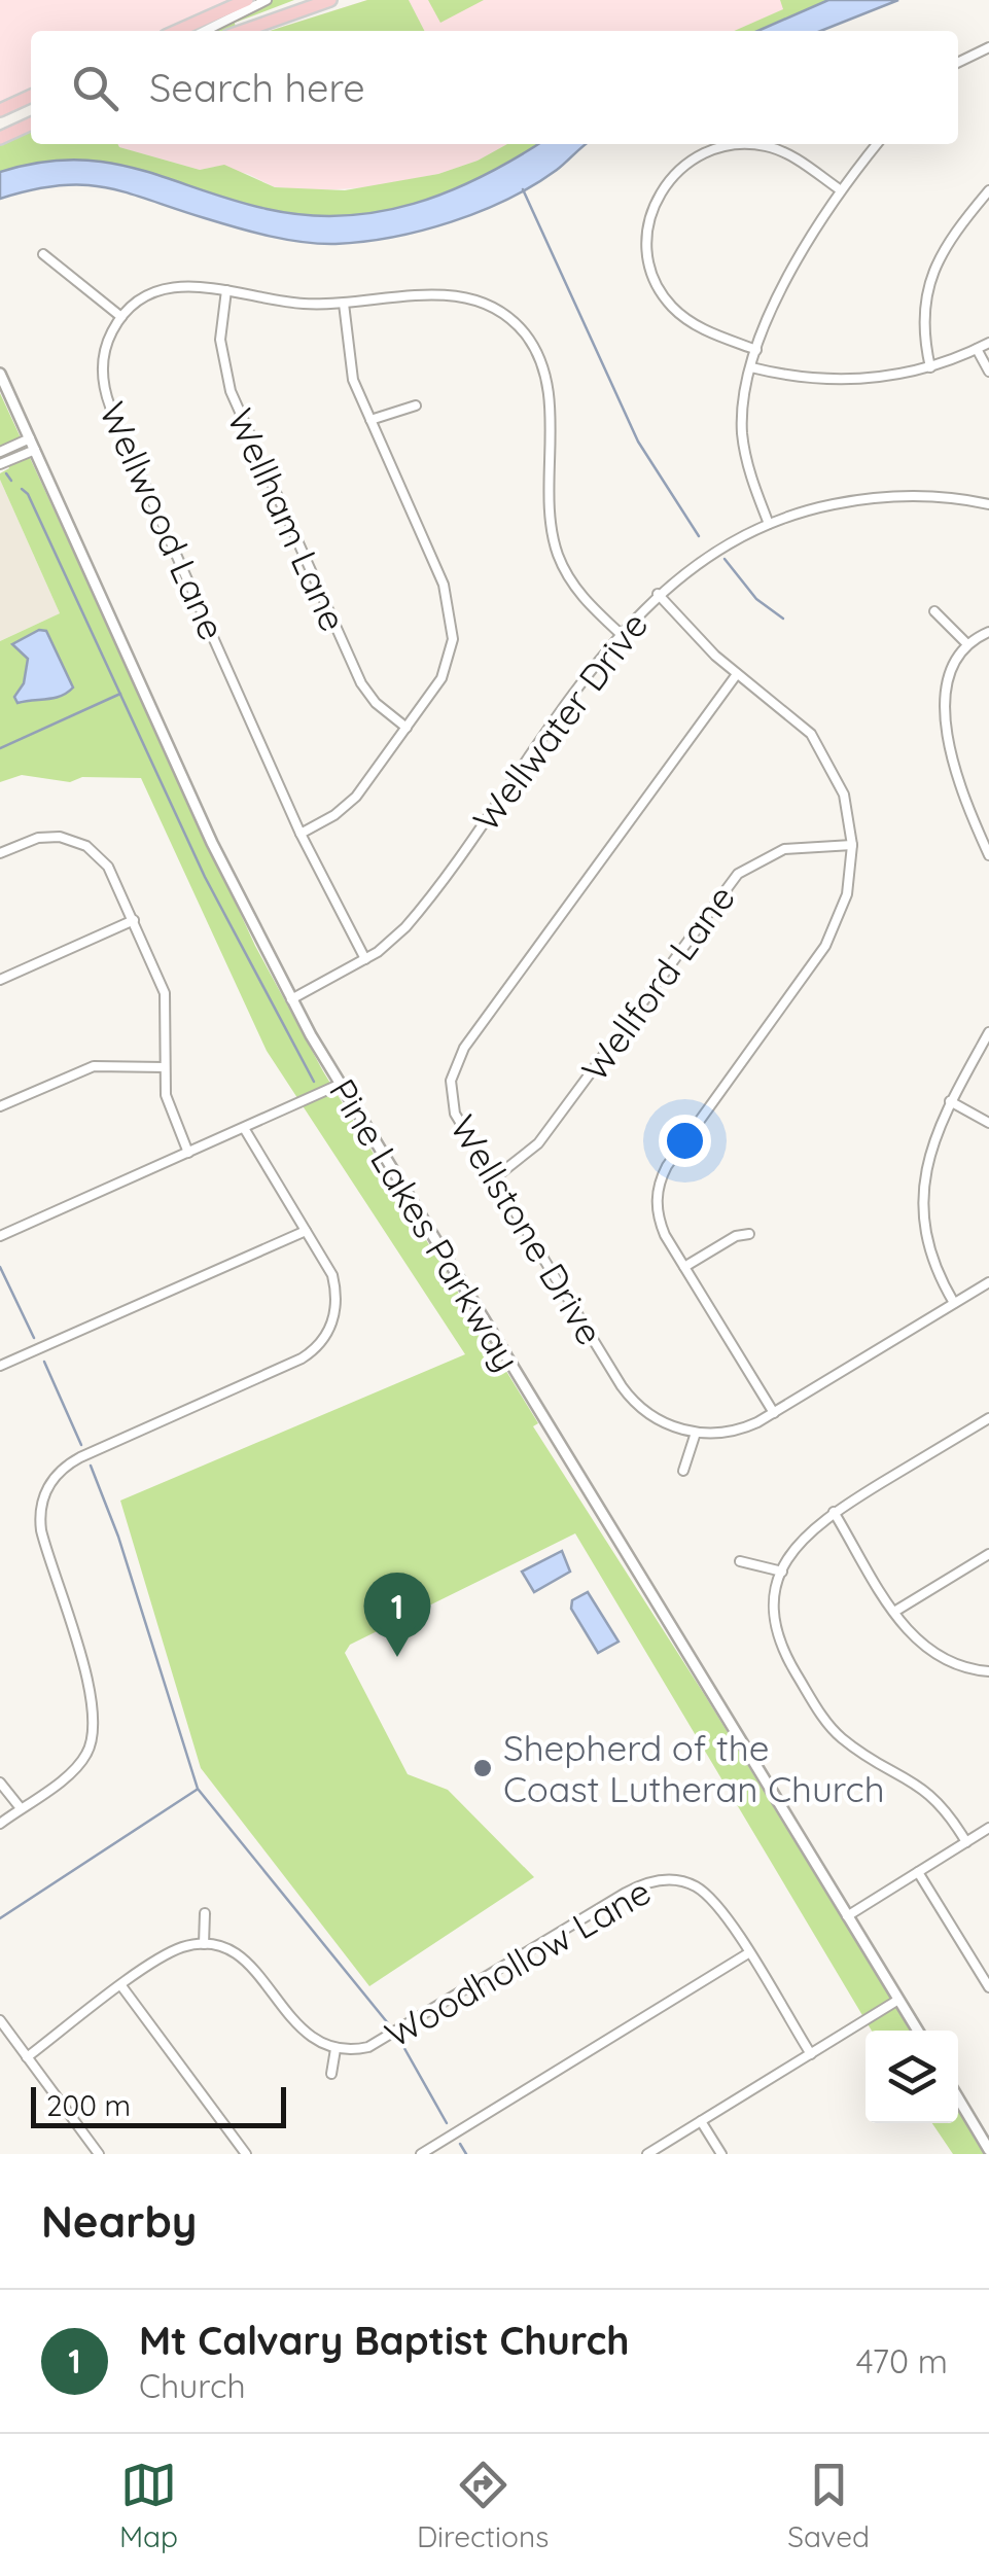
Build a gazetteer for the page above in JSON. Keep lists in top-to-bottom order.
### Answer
{
  "streets": {
    "street": [
      "Wellham Lane",
      "Wellwood Lane",
      "Wellwater Drive",
      "Wellford Lane",
      "Pine Lakes Parkway",
      "Wellstone Drive",
      "Woodhollow Lane"
    ]
  },
  "crossings": [
    ["Wellwood Lane", "Wellwater Drive"],
    ["Wellwater Drive", "Pine Lakes Parkway"],
    ["Wellford Lane", "Wellstone Drive"]
  ],
  "places": ["Shepherd of the Coast Lutheran Church"],
  "scale_bar": "200 m",
  "page": {
    "search": "Search here",
    "pins": "1",
    "scale": "200 m",
    "heading": "Nearby",
    "list": [
      {
        "mark": "1",
        "name": "Mt Calvary Baptist Church",
        "note": "Church",
        "value": "470 m"
      }
    ],
    "nav": ["Map", "Directions", "Saved"]
  }
}
